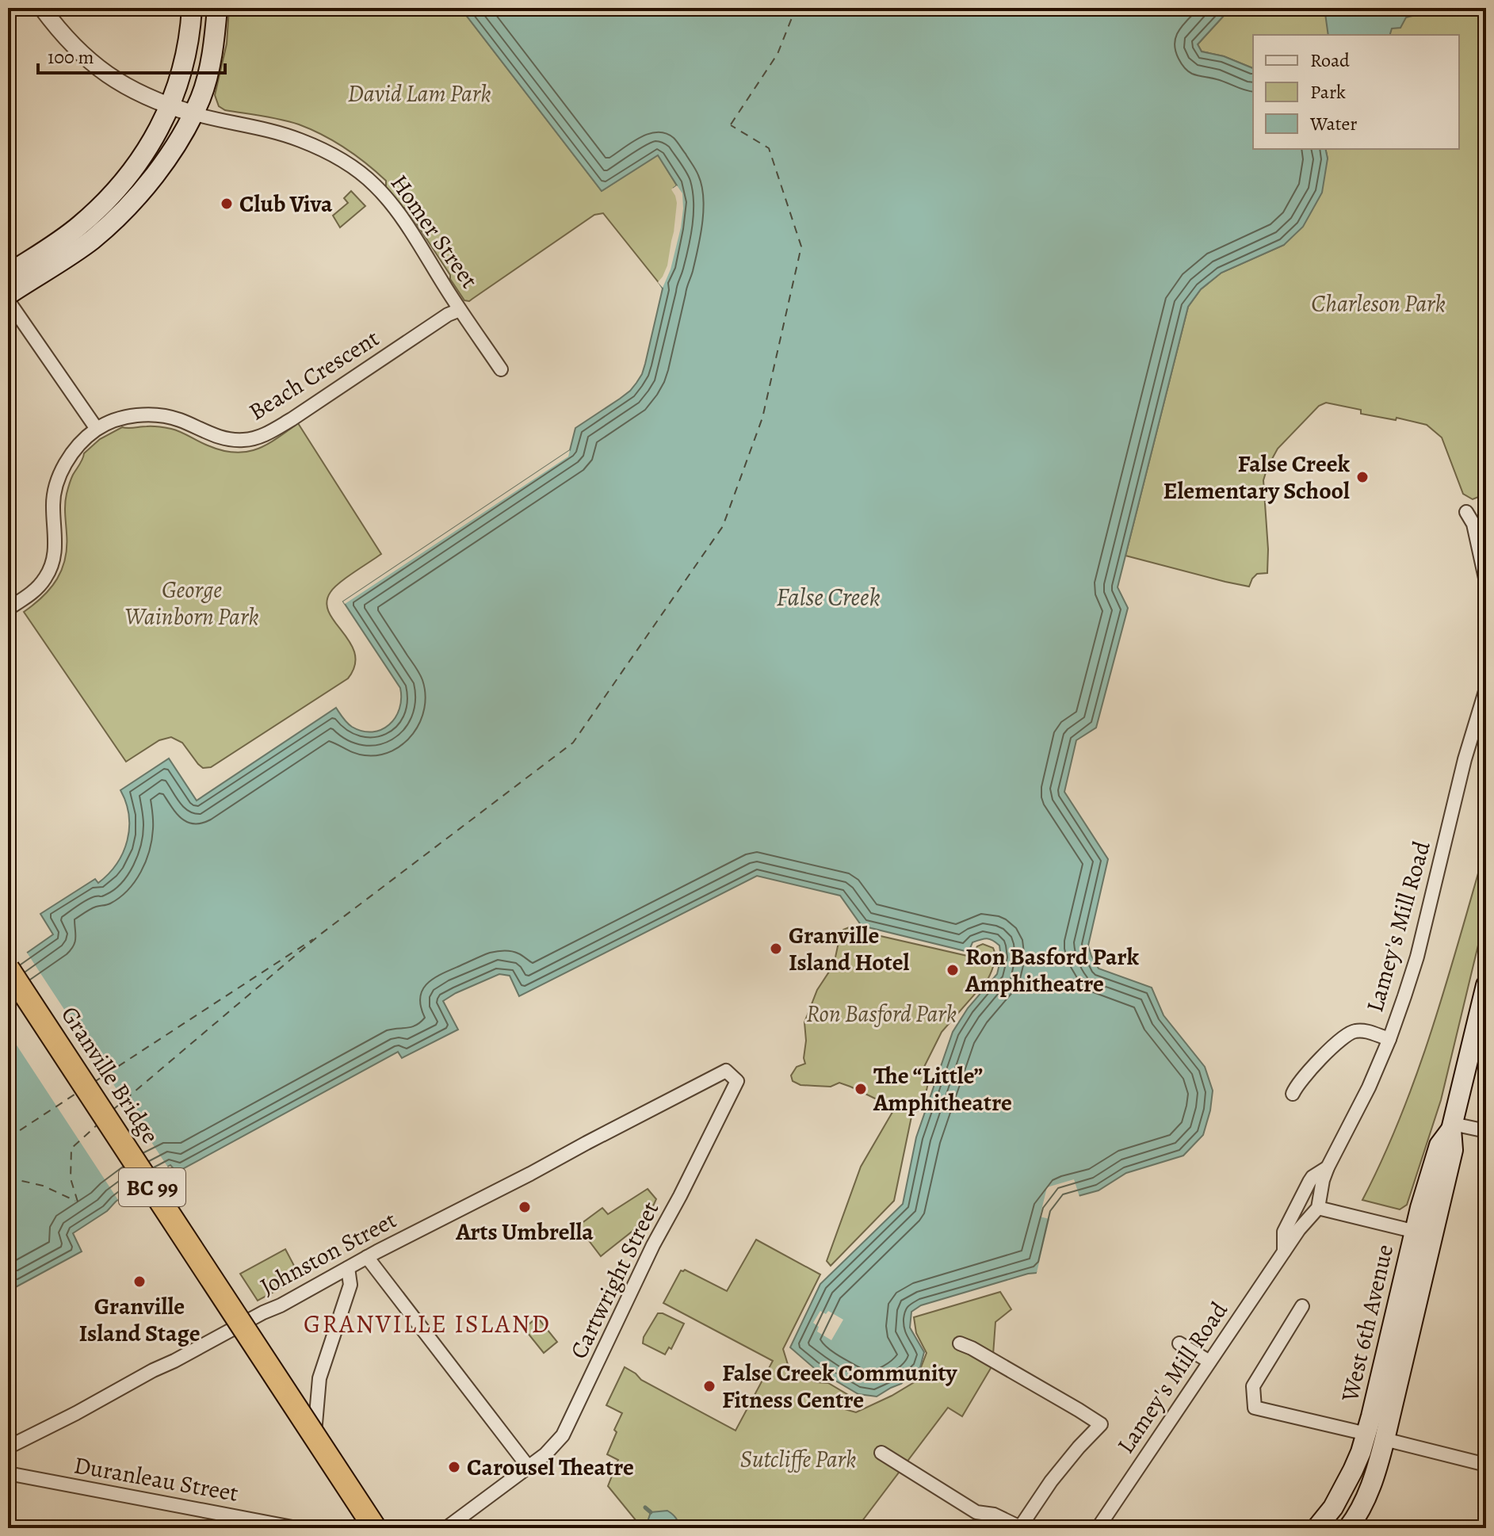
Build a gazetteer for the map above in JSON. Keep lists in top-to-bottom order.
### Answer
{
  "streets": {
    "highway": ["Granville Bridge", "BC 99"],
    "main road": ["West 6th Avenue"],
    "street": [
      "Homer Street",
      "Beach Crescent",
      "Lamey's Mill Road",
      "Johnston Street",
      "Cartwright Street",
      "Duranleau Street"
    ]
  },
  "crossings": [
    ["Homer Street", "Beach Crescent"],
    ["Johnston Street", "Cartwright Street"]
  ],
  "districts": ["GRANVILLE ISLAND"],
  "water": ["False Creek"],
  "parks": [
    "David Lam Park",
    "Charleson Park",
    "George Wainborn Park",
    "Ron Basford Park",
    "Sutcliffe Park"
  ],
  "places": [
    "Club Viva",
    "False Creek Elementary School",
    "Granville Island Hotel",
    "Ron Basford Park Amphitheatre",
    "The “Little” Amphitheatre",
    "Arts Umbrella",
    "Granville Island Stage",
    "False Creek Community Fitness Centre",
    "Carousel Theatre"
  ],
  "legend": ["Road", "Park", "Water"],
  "scale_bar": "100 m"
}
